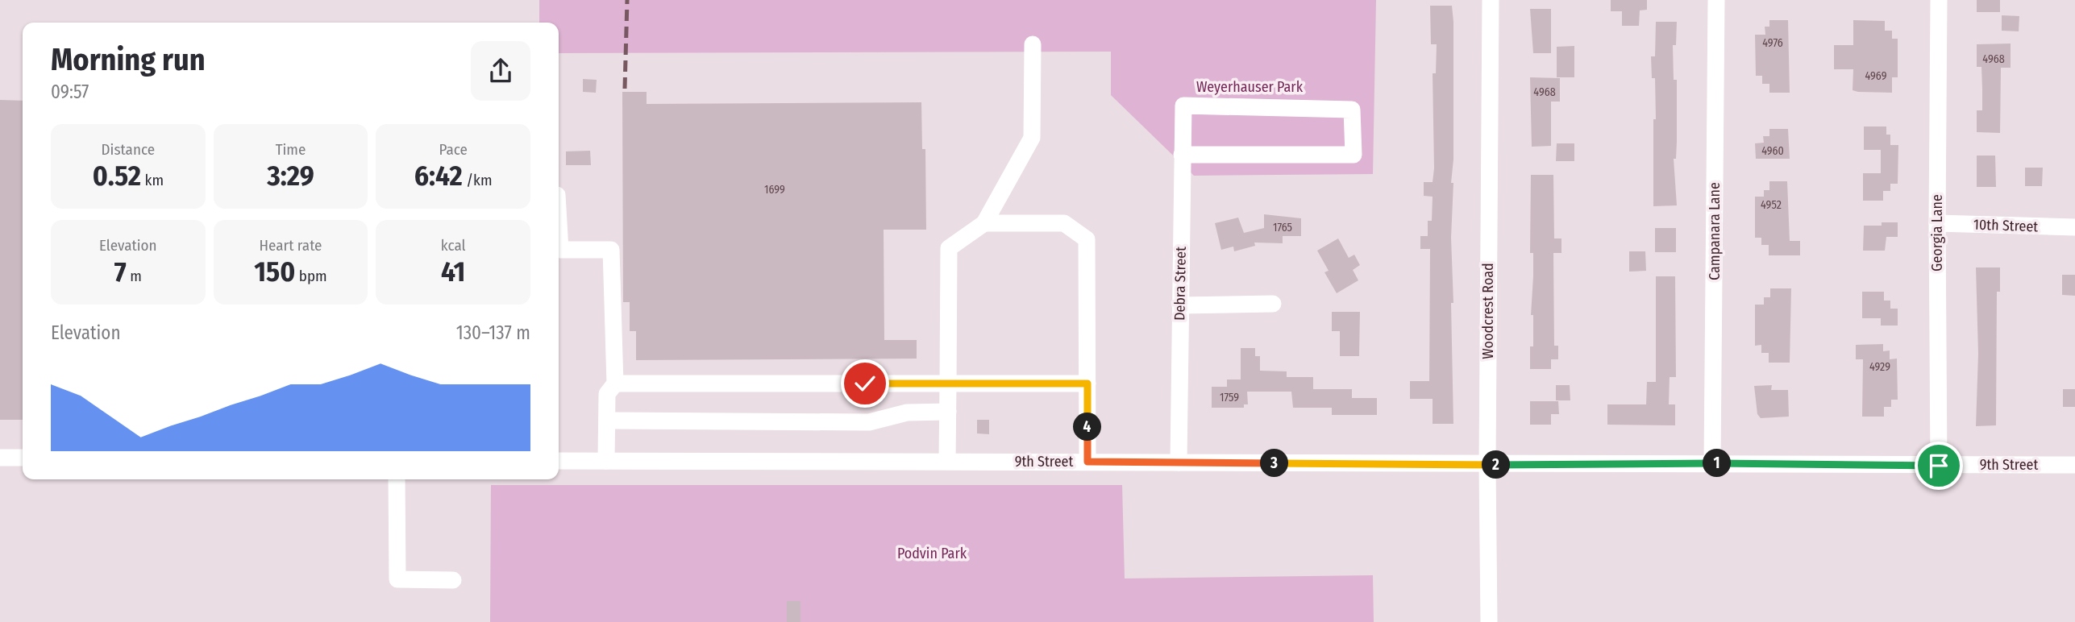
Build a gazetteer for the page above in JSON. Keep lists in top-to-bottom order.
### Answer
{
  "streets": {
    "street": [
      "10th Street",
      "Campanara Lane",
      "Georgia Lane",
      "Debra Street",
      "Woodcrest Road",
      "9th Street"
    ]
  },
  "crossings": [
    ["10th Street", "Georgia Lane"],
    ["Campanara Lane", "9th Street"],
    ["Georgia Lane", "9th Street"],
    ["Debra Street", "9th Street"],
    ["Woodcrest Road", "9th Street"]
  ],
  "parks": ["Weyerhauser Park", "Podvin Park"],
  "house_numbers": [
    "4976",
    "4968",
    "4969",
    "4968",
    "4960",
    "1699",
    "4952",
    "1765",
    "4929",
    "1759"
  ],
  "page": {
    "heading": ["Morning run", "09:57"],
    "stats": [
      ["Distance", "0.52 km"],
      ["Time", "3:29"],
      ["Pace", "6:42 /km"],
      ["Elevation", "7 m"],
      ["Heart rate", "150 bpm"],
      ["kcal", "41"]
    ],
    "chart": ["Elevation", "130–137 m"],
    "pins": [
      "4",
      "1",
      "3",
      "2"
    ]
  }
}
